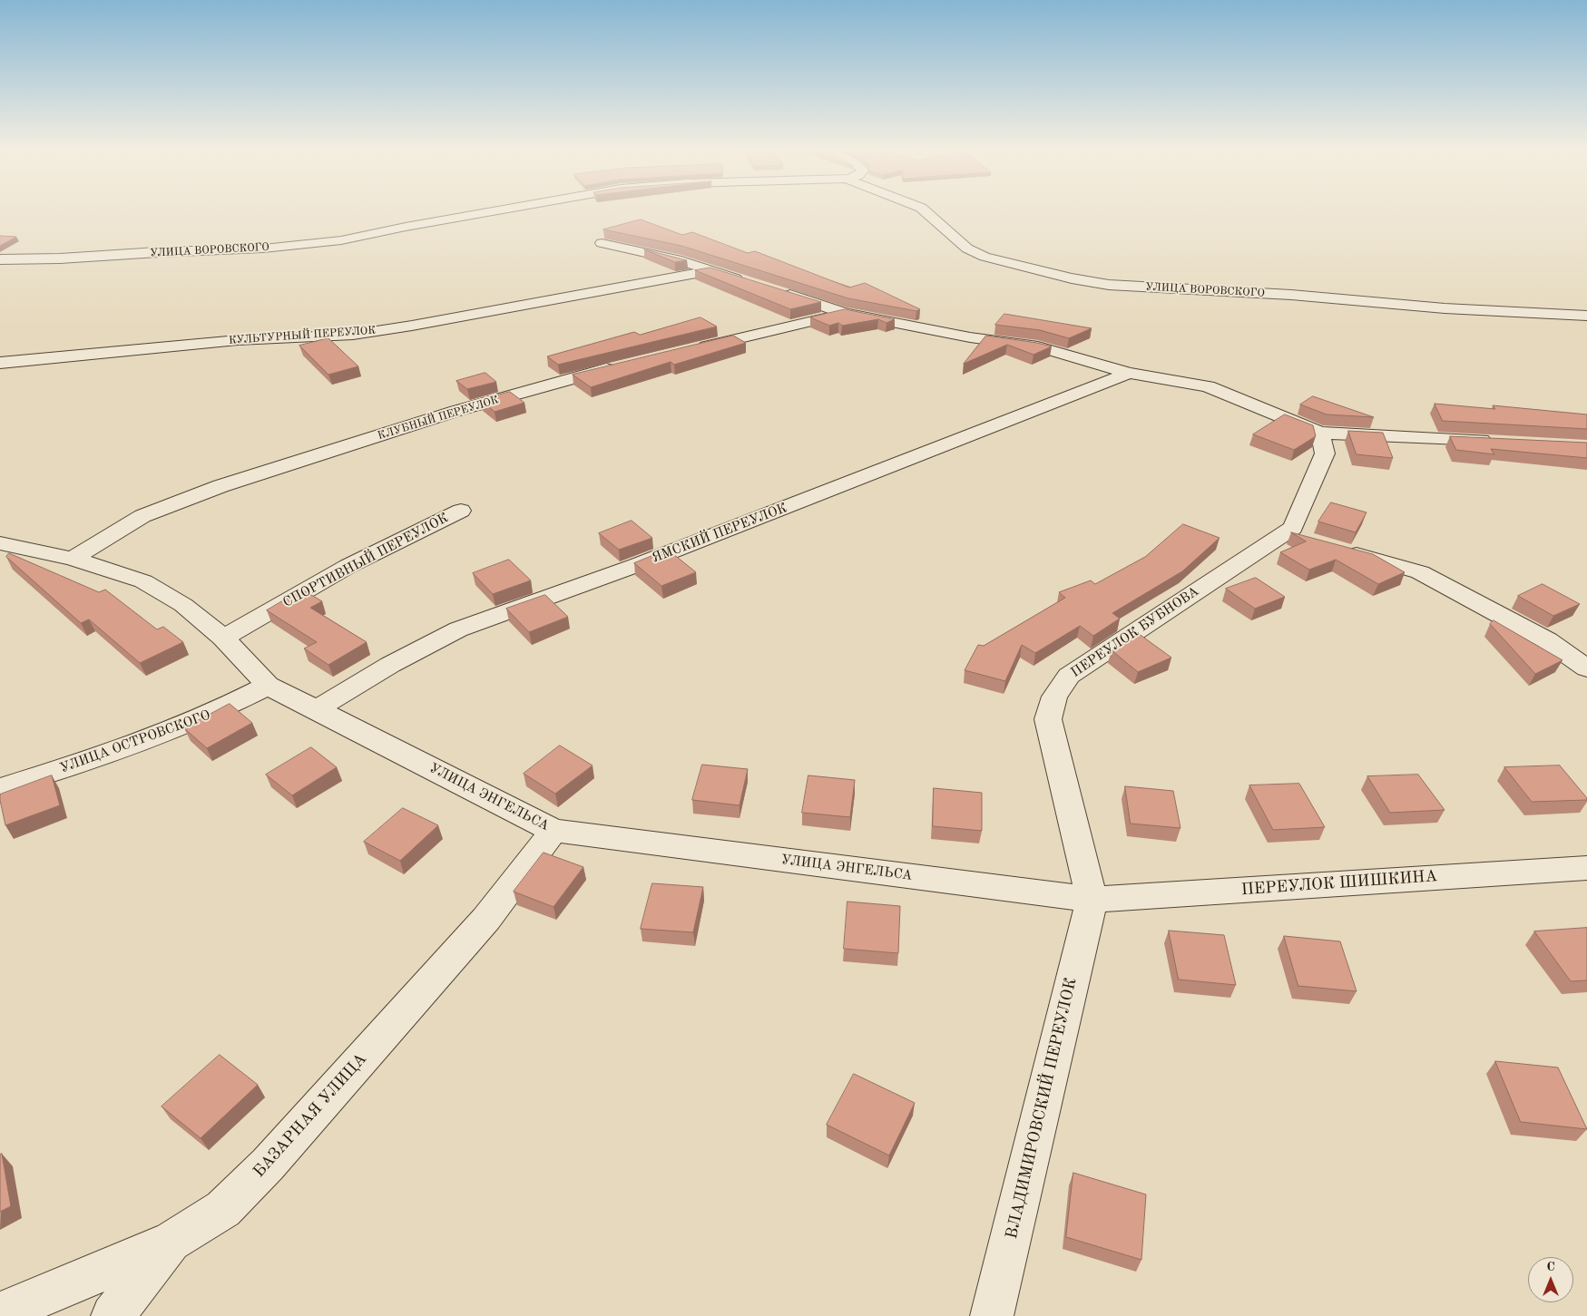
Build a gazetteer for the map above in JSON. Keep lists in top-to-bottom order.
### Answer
{
  "streets": {
    "street": [
      "УЛИЦА ВОРОВСКОГО",
      "КУЛЬТУРНЫЙ ПЕРЕУЛОК",
      "КЛУБНЫЙ ПЕРЕУЛОК",
      "ЯМСКИЙ ПЕРЕУЛОК",
      "СПОРТИВНЫЙ ПЕРЕУЛОК",
      "ПЕРЕУЛОК БУБНОВА",
      "УЛИЦА ОСТРОВСКОГО",
      "УЛИЦА ЭНГЕЛЬСА",
      "ПЕРЕУЛОК ШИШКИНА",
      "ВЛАДИМИРОВСКИЙ ПЕРЕУЛОК",
      "БАЗАРНАЯ УЛИЦА"
    ]
  },
  "crossings": [
    ["КЛУБНЫЙ ПЕРЕУЛОК", "УЛИЦА ЭНГЕЛЬСА"],
    ["ЯМСКИЙ ПЕРЕУЛОК", "УЛИЦА ЭНГЕЛЬСА"],
    ["СПОРТИВНЫЙ ПЕРЕУЛОК", "УЛИЦА ЭНГЕЛЬСА"],
    ["ПЕРЕУЛОК БУБНОВА", "УЛИЦА ЭНГЕЛЬСА"],
    ["ПЕРЕУЛОК БУБНОВА", "ПЕРЕУЛОК ШИШКИНА"],
    ["ПЕРЕУЛОК БУБНОВА", "ВЛАДИМИРОВСКИЙ ПЕРЕУЛОК"],
    ["УЛИЦА ОСТРОВСКОГО", "УЛИЦА ЭНГЕЛЬСА"],
    ["УЛИЦА ЭНГЕЛЬСА", "ПЕРЕУЛОК ШИШКИНА"],
    ["УЛИЦА ЭНГЕЛЬСА", "ВЛАДИМИРОВСКИЙ ПЕРЕУЛОК"],
    ["УЛИЦА ЭНГЕЛЬСА", "БАЗАРНАЯ УЛИЦА"],
    ["ПЕРЕУЛОК ШИШКИНА", "ВЛАДИМИРОВСКИЙ ПЕРЕУЛОК"]
  ],
  "north": "top"
}
